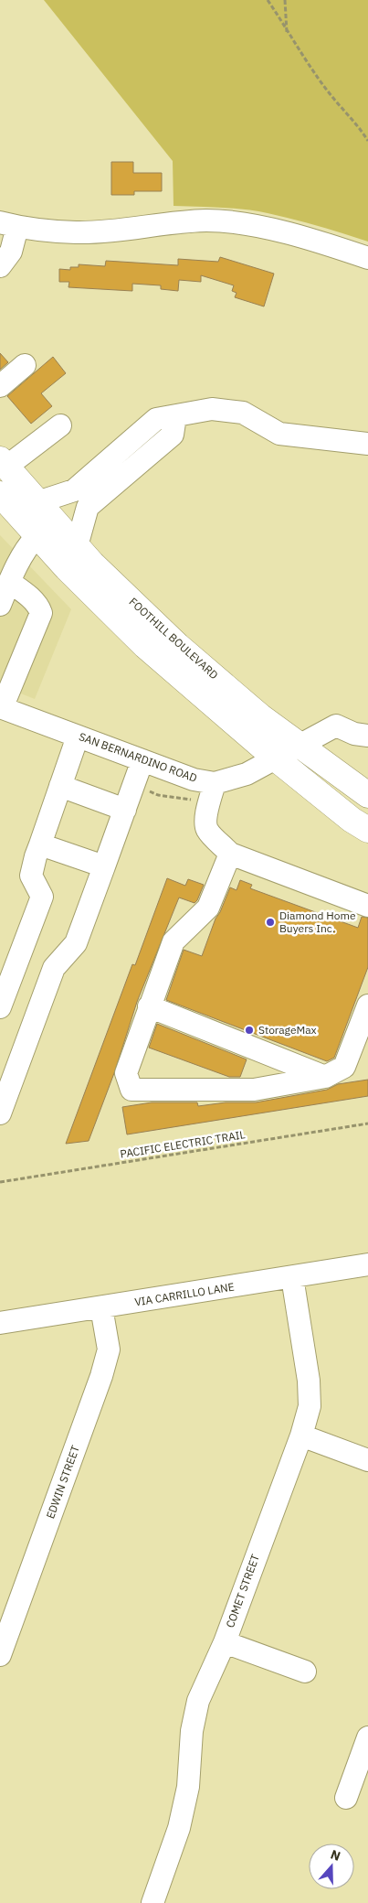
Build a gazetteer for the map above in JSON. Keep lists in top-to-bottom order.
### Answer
{
  "streets": {
    "main road": ["FOOTHILL BOULEVARD"],
    "street": [
      "SAN BERNARDINO ROAD",
      "VIA CARRILLO LANE",
      "EDWIN STREET",
      "COMET STREET"
    ],
    "path": ["PACIFIC ELECTRIC TRAIL"]
  },
  "crossings": [
    ["FOOTHILL BOULEVARD", "SAN BERNARDINO ROAD"],
    ["VIA CARRILLO LANE", "EDWIN STREET"],
    ["VIA CARRILLO LANE", "COMET STREET"]
  ],
  "places": ["Diamond Home Buyers Inc.", "StorageMax"],
  "north": "top"
}
